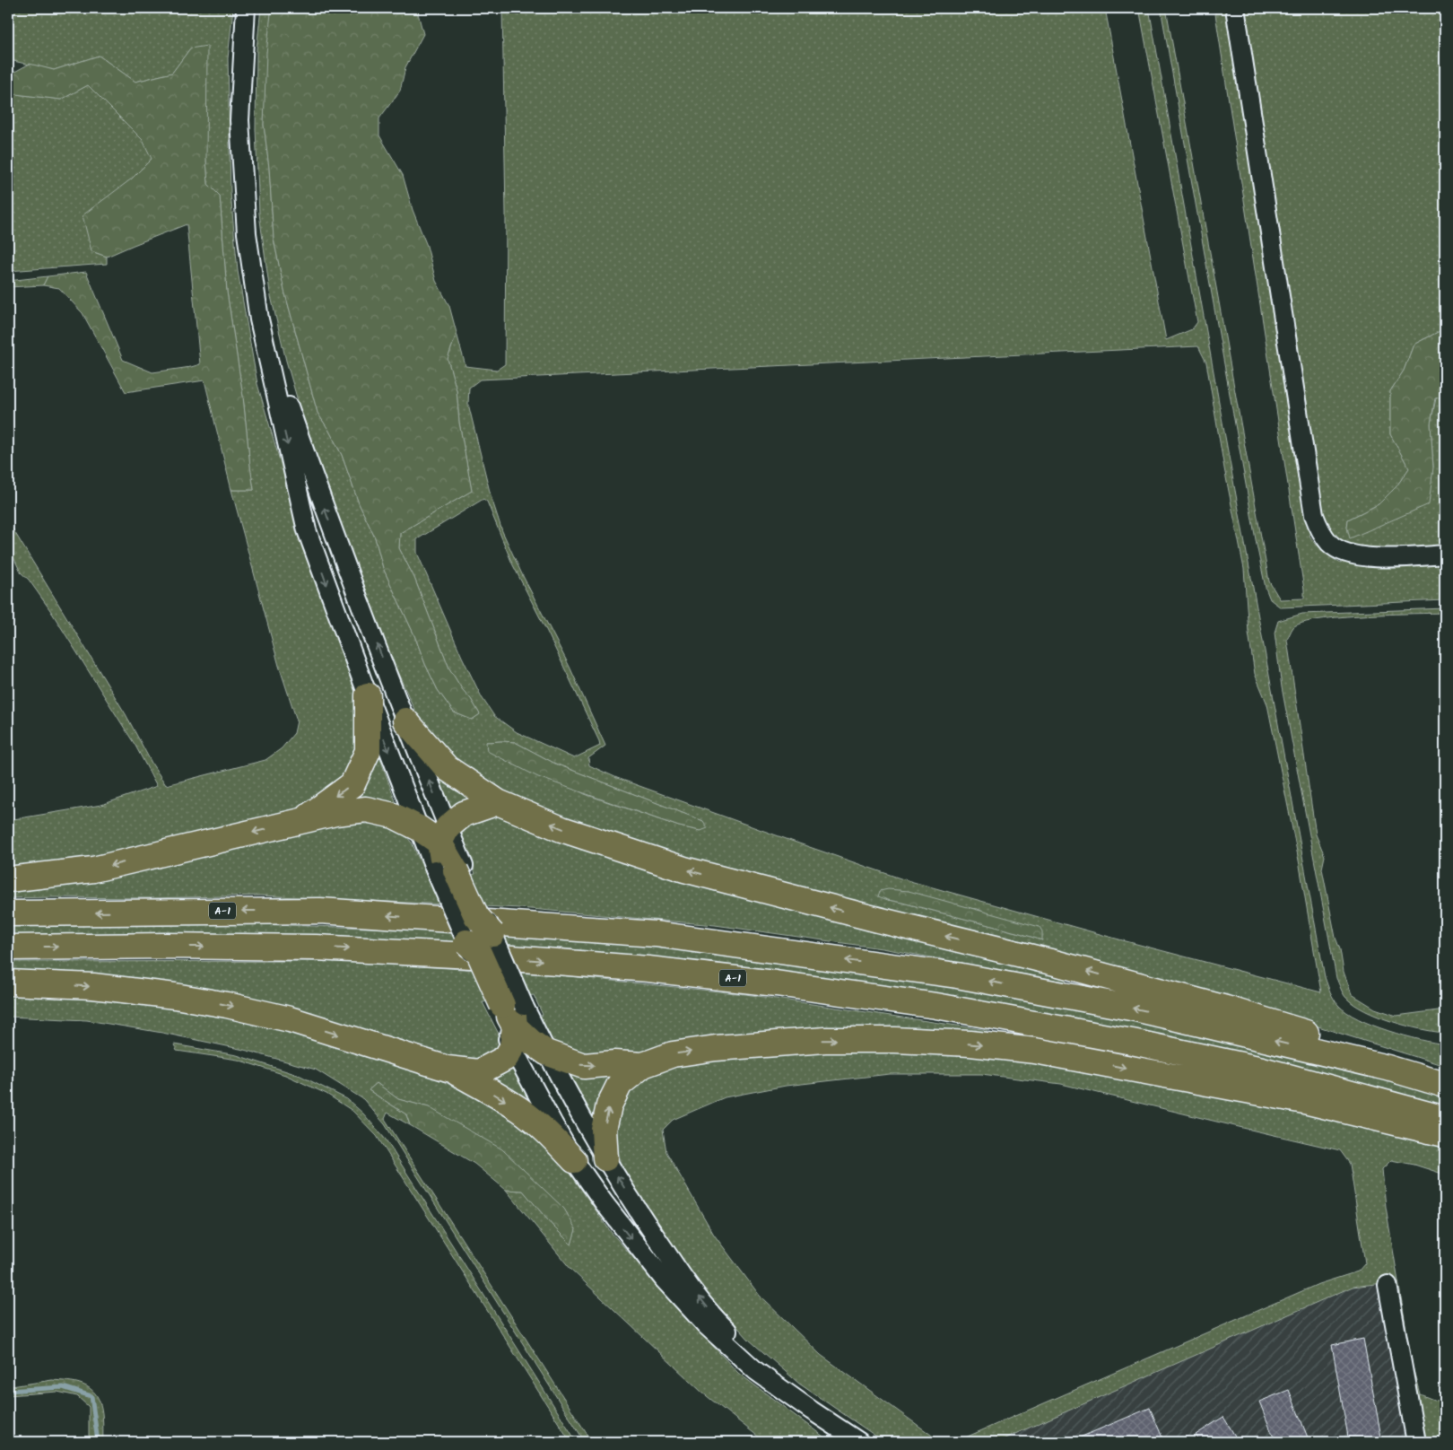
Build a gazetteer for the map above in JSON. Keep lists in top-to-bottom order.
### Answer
{
  "streets": {
    "highway": ["A-1"]
  }
}
